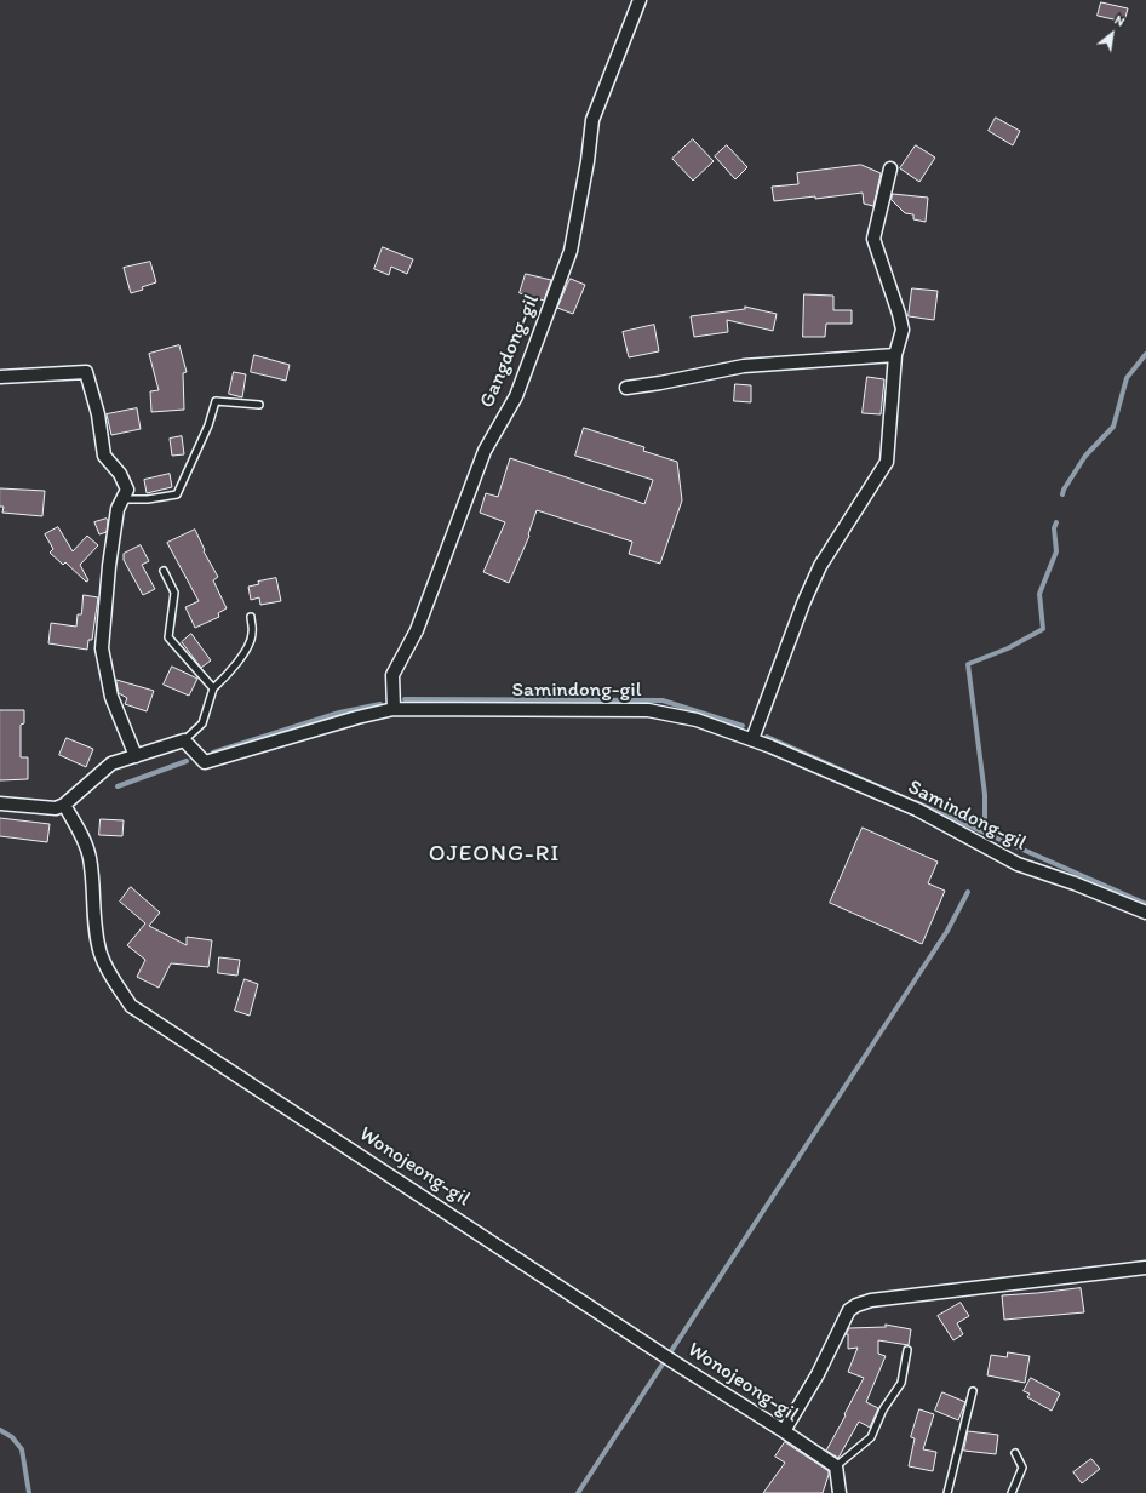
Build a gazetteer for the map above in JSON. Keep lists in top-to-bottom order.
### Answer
{
  "streets": {
    "street": ["Gangdong-gil", "Samindong-gil", "Wonojeong-gil"]
  },
  "crossings": [
    ["Gangdong-gil", "Samindong-gil"]
  ],
  "districts": ["OJEONG-RI"],
  "north": "top right"
}
